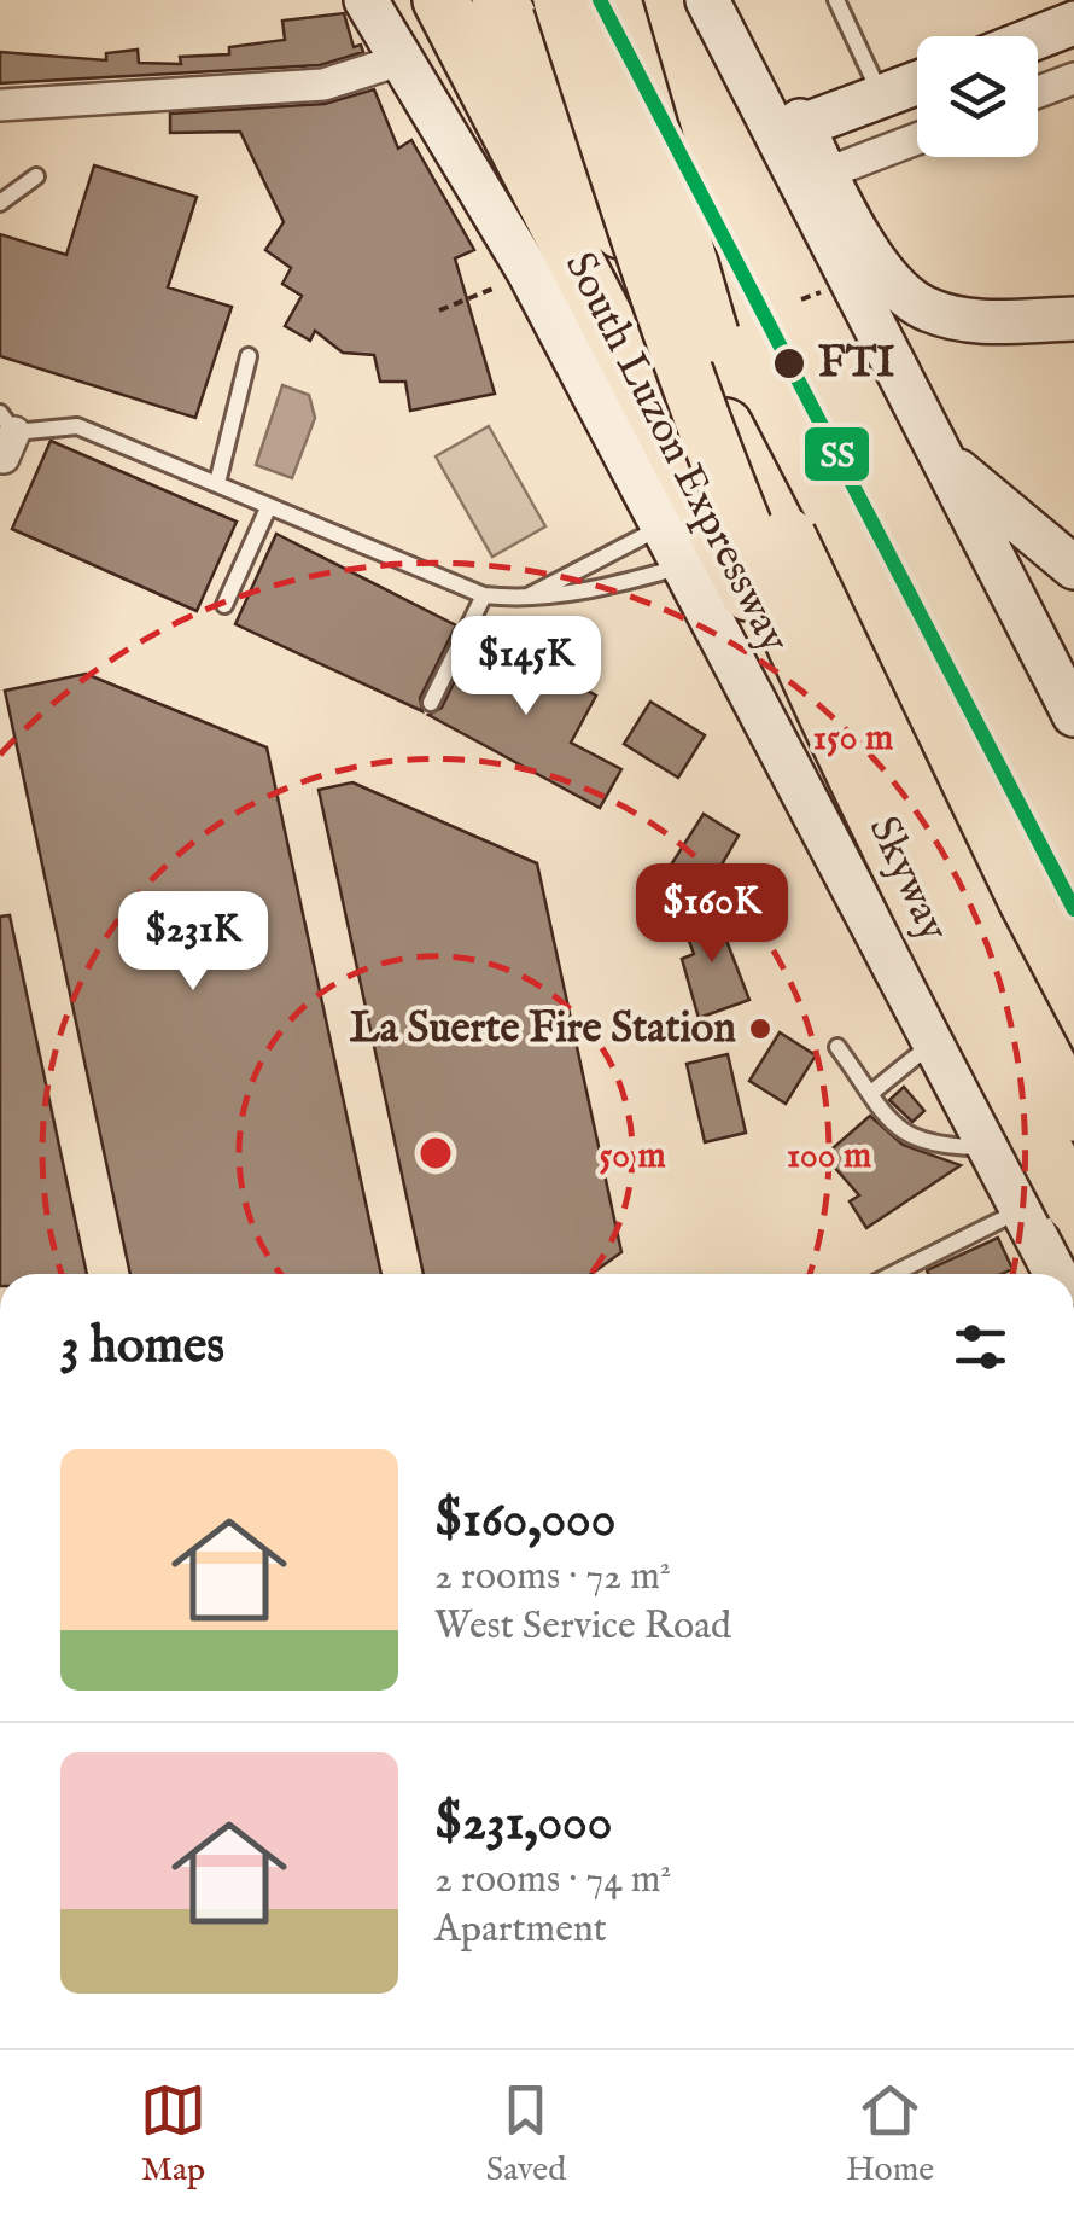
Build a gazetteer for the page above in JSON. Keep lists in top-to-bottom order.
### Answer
{
  "streets": {
    "highway": ["South Luzon Expressway", "Skyway"]
  },
  "places": ["FTI", "La Suerte Fire Station"],
  "lines": ["transit line SS"],
  "page": {
    "price": ["$145K", "$160K", "$231K"],
    "heading": "3 homes",
    "list": [
      {
        "name": "$160,000",
        "note": "2 rooms · 72 m² · West Service Road"
      },
      {
        "name": "$231,000",
        "note": "2 rooms · 74 m² · Apartment"
      }
    ],
    "tabs": ["Map", "Saved", "Home"]
  },
  "rings": ["150 m", "50 m", "100 m"]
}
